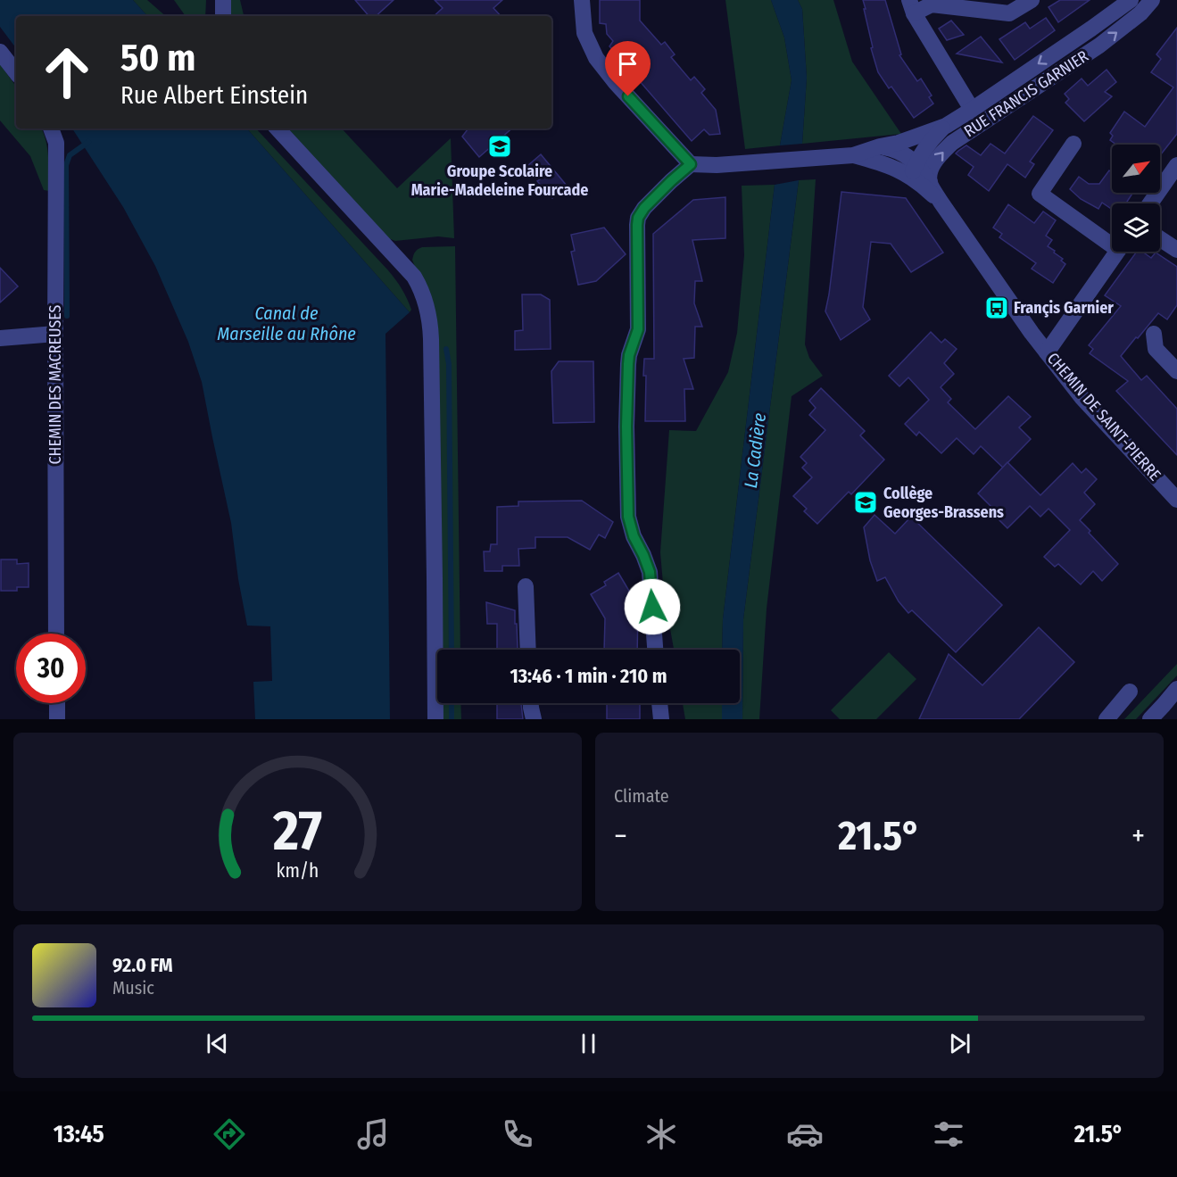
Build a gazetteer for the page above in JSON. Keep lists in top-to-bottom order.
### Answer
{
  "streets": {
    "street": ["RUE FRANCIS GARNIER", "CHEMIN DES MACREUSES", "CHEMIN DE SAINT-PIERRE"]
  },
  "water": ["Canal de Marseille au Rhône", "La Cadière"],
  "places": {
    "school or university": ["Groupe Scolaire Marie-Madeleine Fourcade", "Collège Georges-Brassens"],
    "bus stop": ["Françis Garnier"]
  },
  "north": "top right",
  "page": {
    "turn": ["50 m", "Rue Albert Einstein"],
    "limit": "30",
    "trip": "13:46 · 1 min · 210 m",
    "tile": "Climate",
    "heat": ["−", "21.5°", "+"],
    "song": ["92.0 FM", "Music"],
    "tabs": ["13:45", "21.5°"],
    "gauge": ["27", "km/h"]
  }
}
